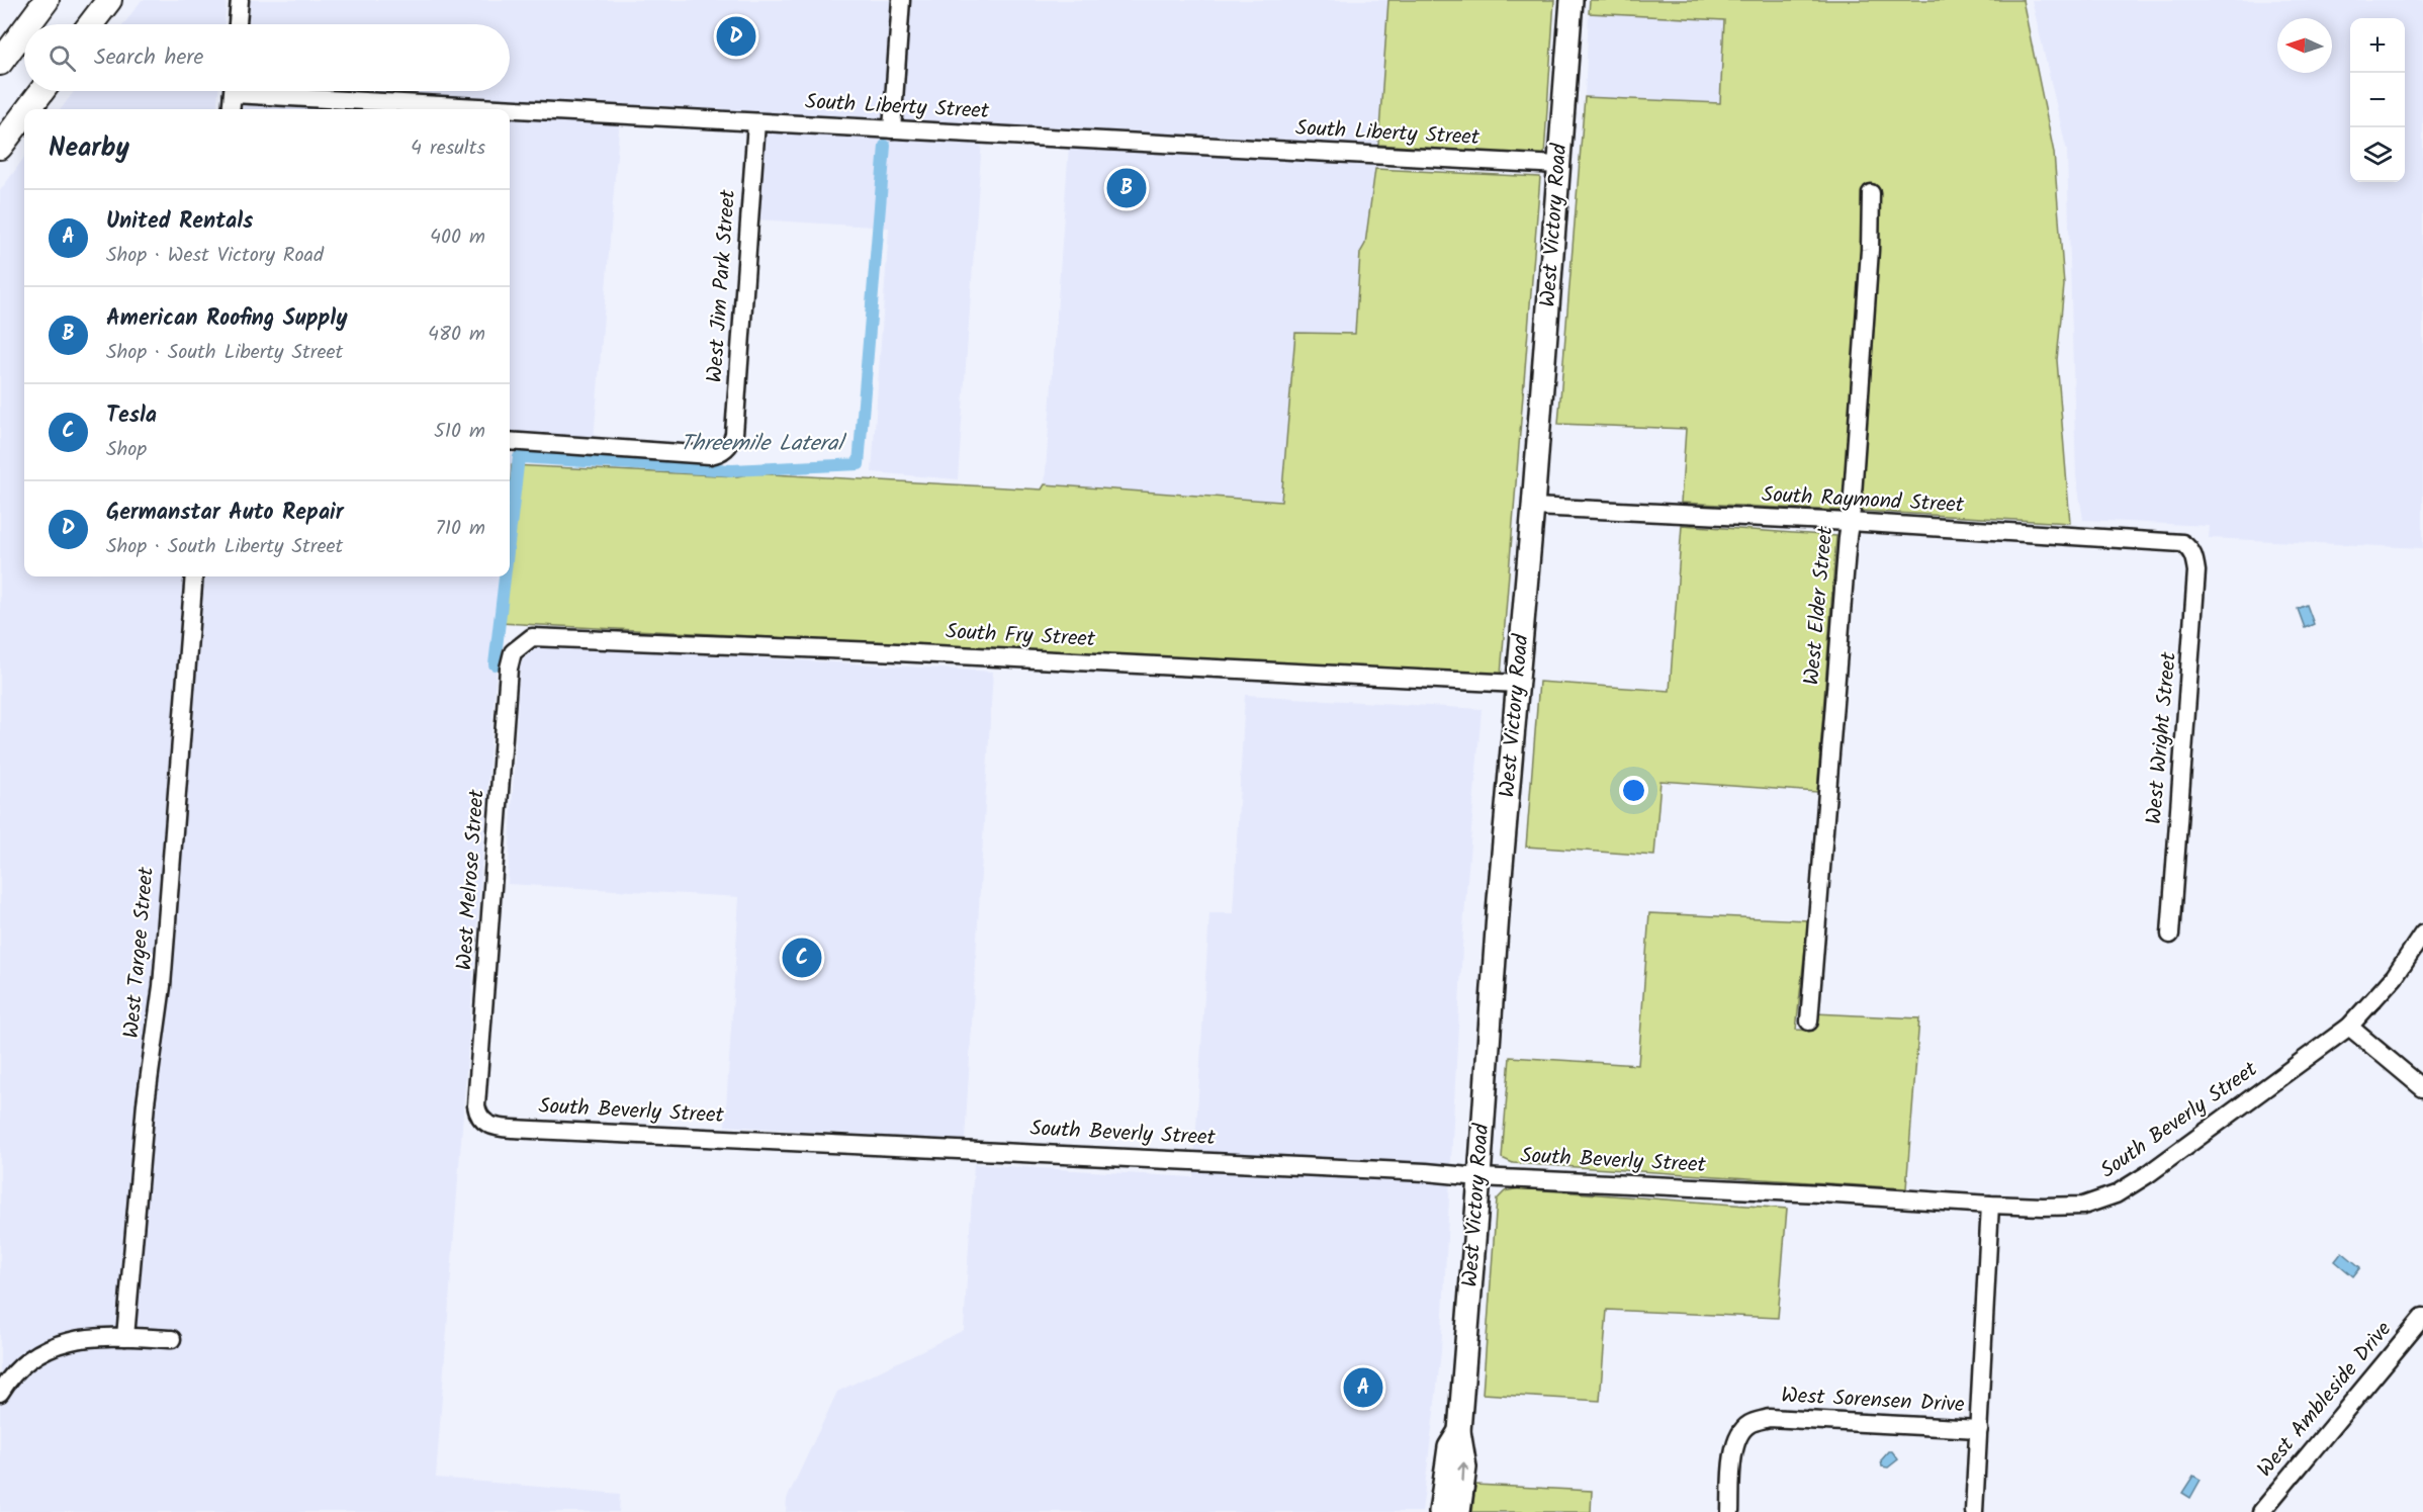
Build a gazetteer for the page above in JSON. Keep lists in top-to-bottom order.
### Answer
{
  "streets": {
    "main road": ["West Victory Road"],
    "street": [
      "South Liberty Street",
      "West Jim Park Street",
      "South Raymond Street",
      "West Elder Street",
      "South Fry Street",
      "West Wright Street",
      "West Melrose Street",
      "West Targee Street",
      "South Beverly Street",
      "West Ambleside Drive",
      "West Sorensen Drive"
    ]
  },
  "crossings": [
    ["South Liberty Street", "West Victory Road"],
    ["South Liberty Street", "West Jim Park Street"],
    ["West Victory Road", "South Raymond Street"],
    ["West Victory Road", "South Fry Street"],
    ["West Victory Road", "South Beverly Street"],
    ["South Raymond Street", "West Elder Street"],
    ["South Raymond Street", "West Wright Street"],
    ["South Fry Street", "West Melrose Street"],
    ["West Melrose Street", "South Beverly Street"]
  ],
  "water": ["Threemile Lateral"],
  "north": "left",
  "page": {
    "pins": [
      "D",
      "B",
      "C",
      "A"
    ],
    "map_buttons": ["+", "−"],
    "search": "Search here",
    "heading": ["Nearby", "4 results"],
    "list": [
      {
        "mark": "A",
        "name": "United Rentals",
        "note": "Shop · West Victory Road",
        "value": "400 m"
      },
      {
        "mark": "B",
        "name": "American Roofing Supply",
        "note": "Shop · South Liberty Street",
        "value": "480 m"
      },
      {
        "mark": "C",
        "name": "Tesla",
        "note": "Shop",
        "value": "510 m"
      },
      {
        "mark": "D",
        "name": "Germanstar Auto Repair",
        "note": "Shop · South Liberty Street",
        "value": "710 m"
      }
    ]
  }
}
